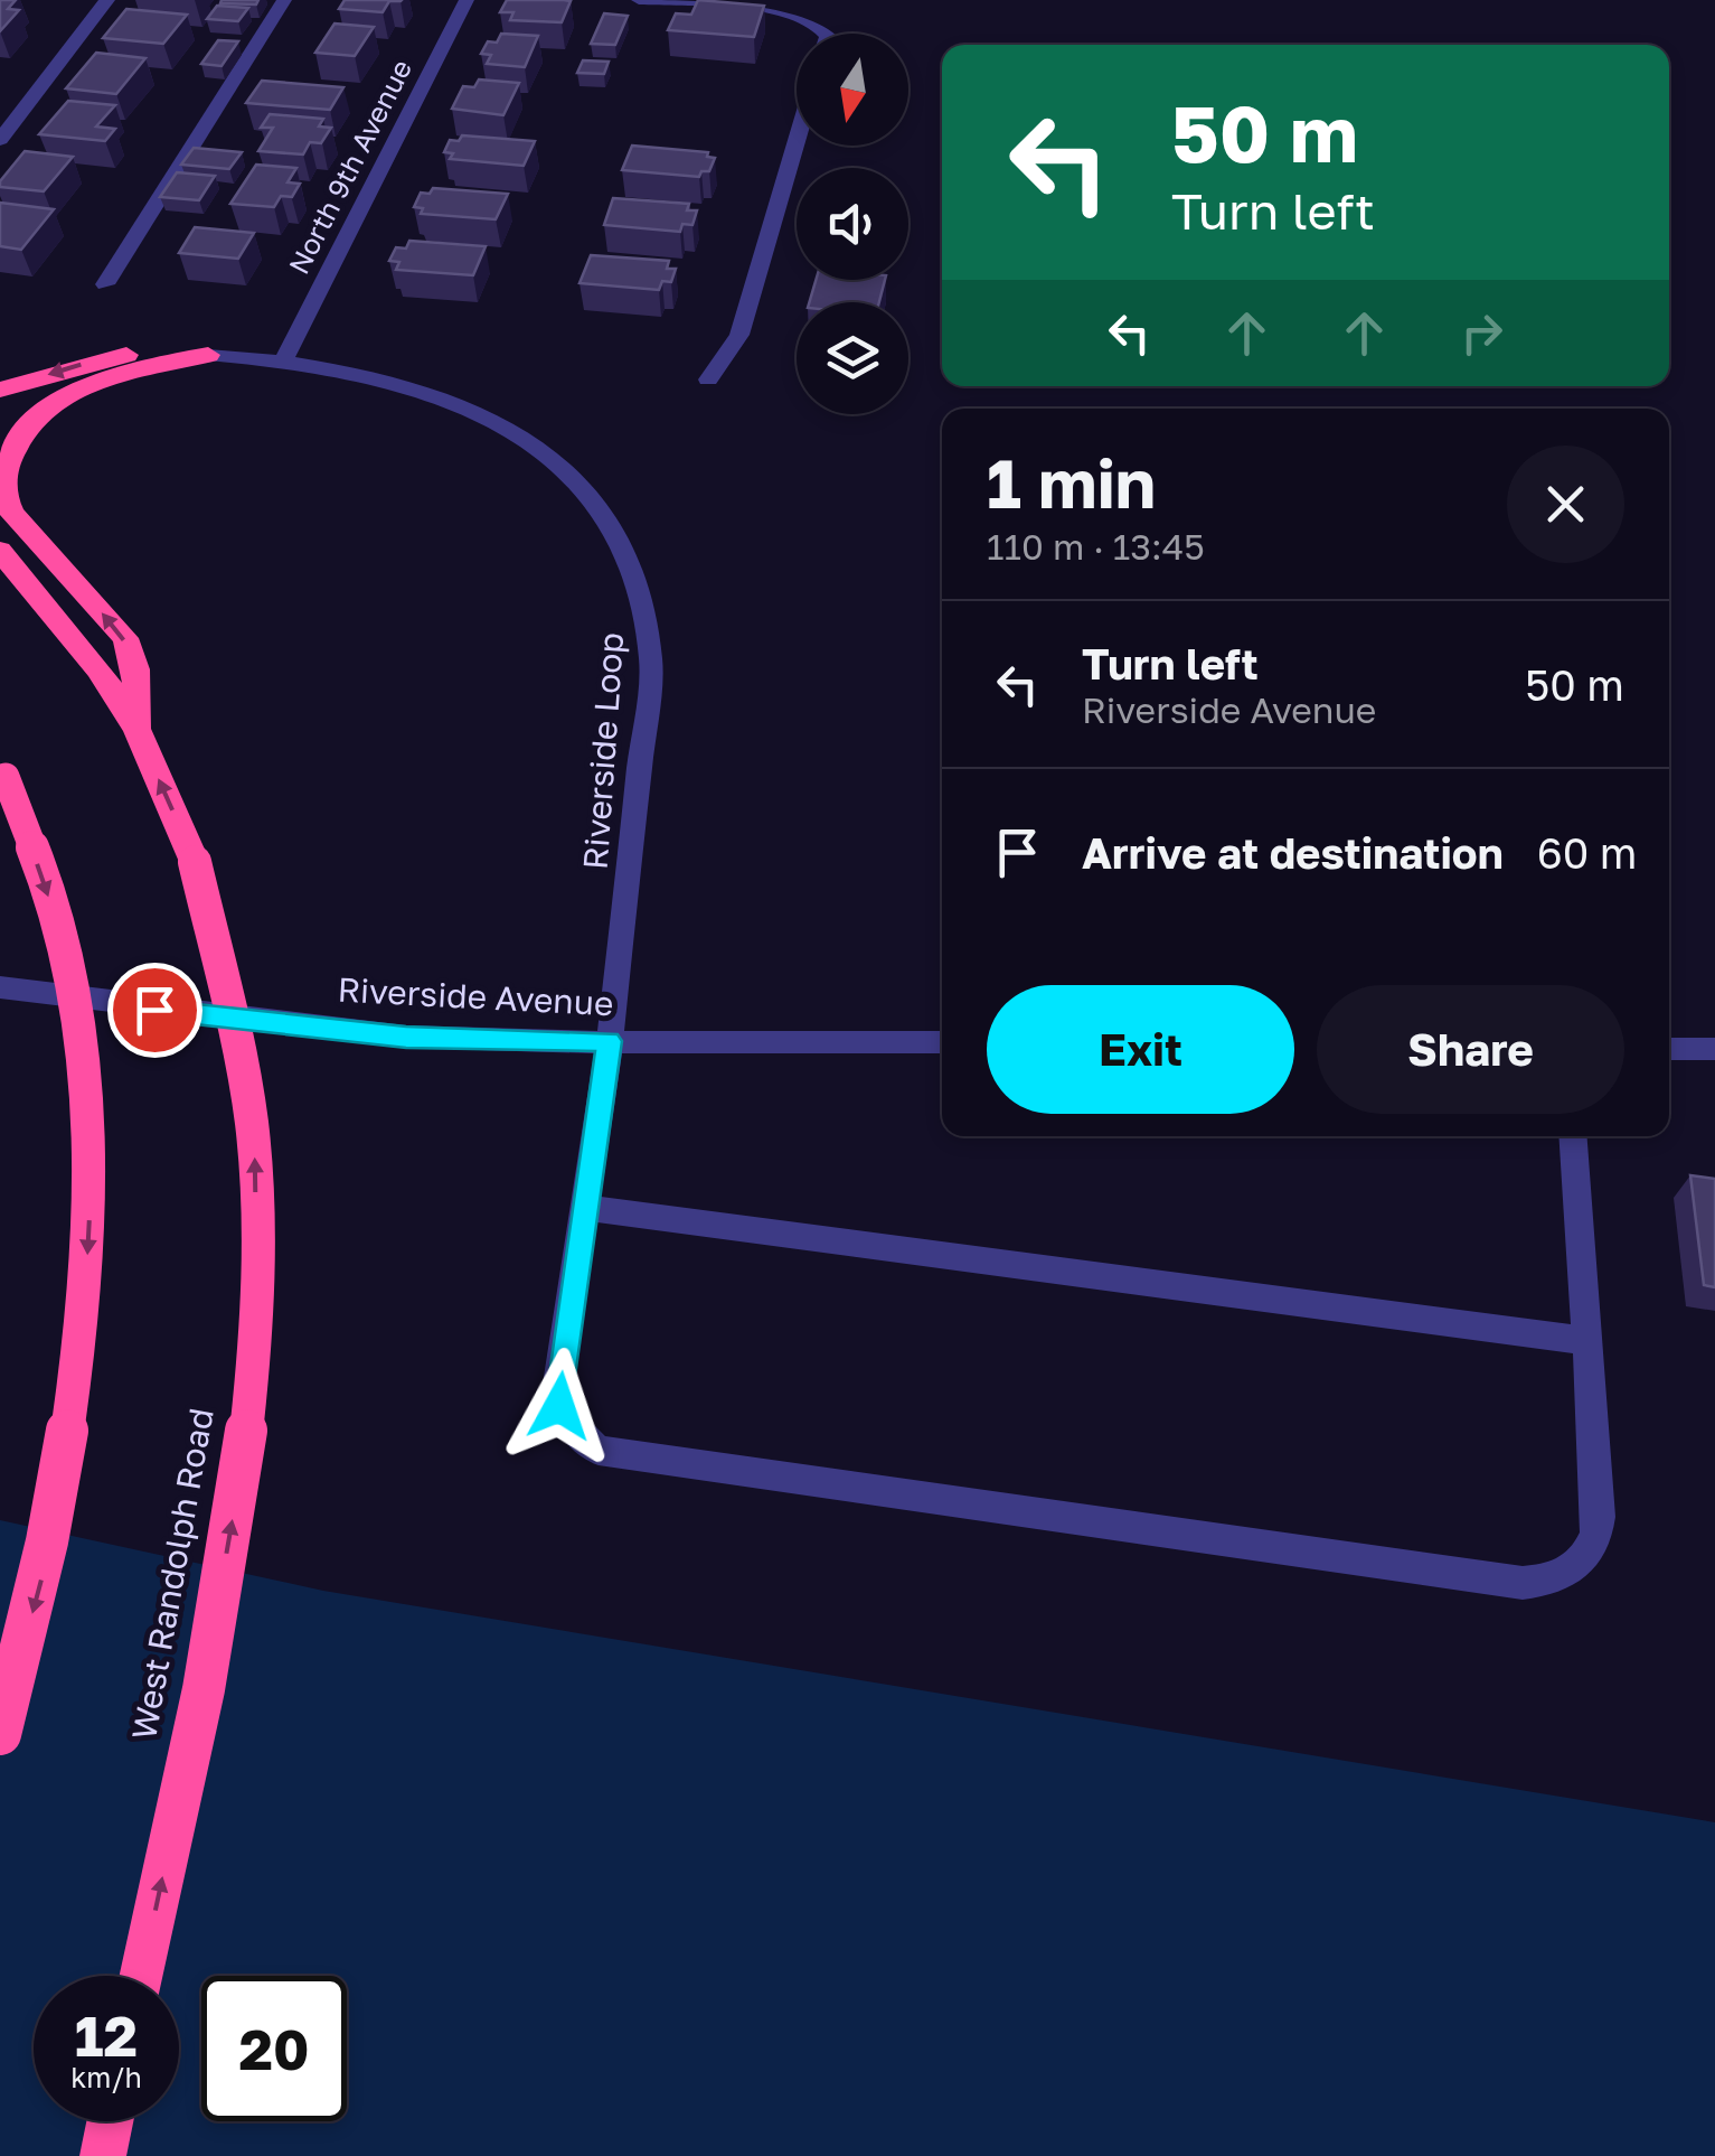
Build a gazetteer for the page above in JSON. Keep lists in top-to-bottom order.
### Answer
{
  "streets": {
    "highway": ["West Randolph Road"],
    "street": ["North 9th Avenue", "Riverside Loop", "Riverside Avenue"]
  },
  "crossings": [
    ["North 9th Avenue", "Riverside Loop"],
    ["Riverside Loop", "Riverside Avenue"]
  ],
  "north": "bottom",
  "page": {
    "turn": ["50 m", "Turn left"],
    "heading": ["1 min", "110 m · 13:45"],
    "list": [
      {
        "name": "Turn left",
        "note": "Riverside Avenue",
        "value": "50 m"
      },
      {
        "name": "Arrive at destination",
        "value": "60 m"
      }
    ],
    "buttons": ["Exit", "Share"],
    "speed": "12 km/h",
    "limit": "20"
  }
}
